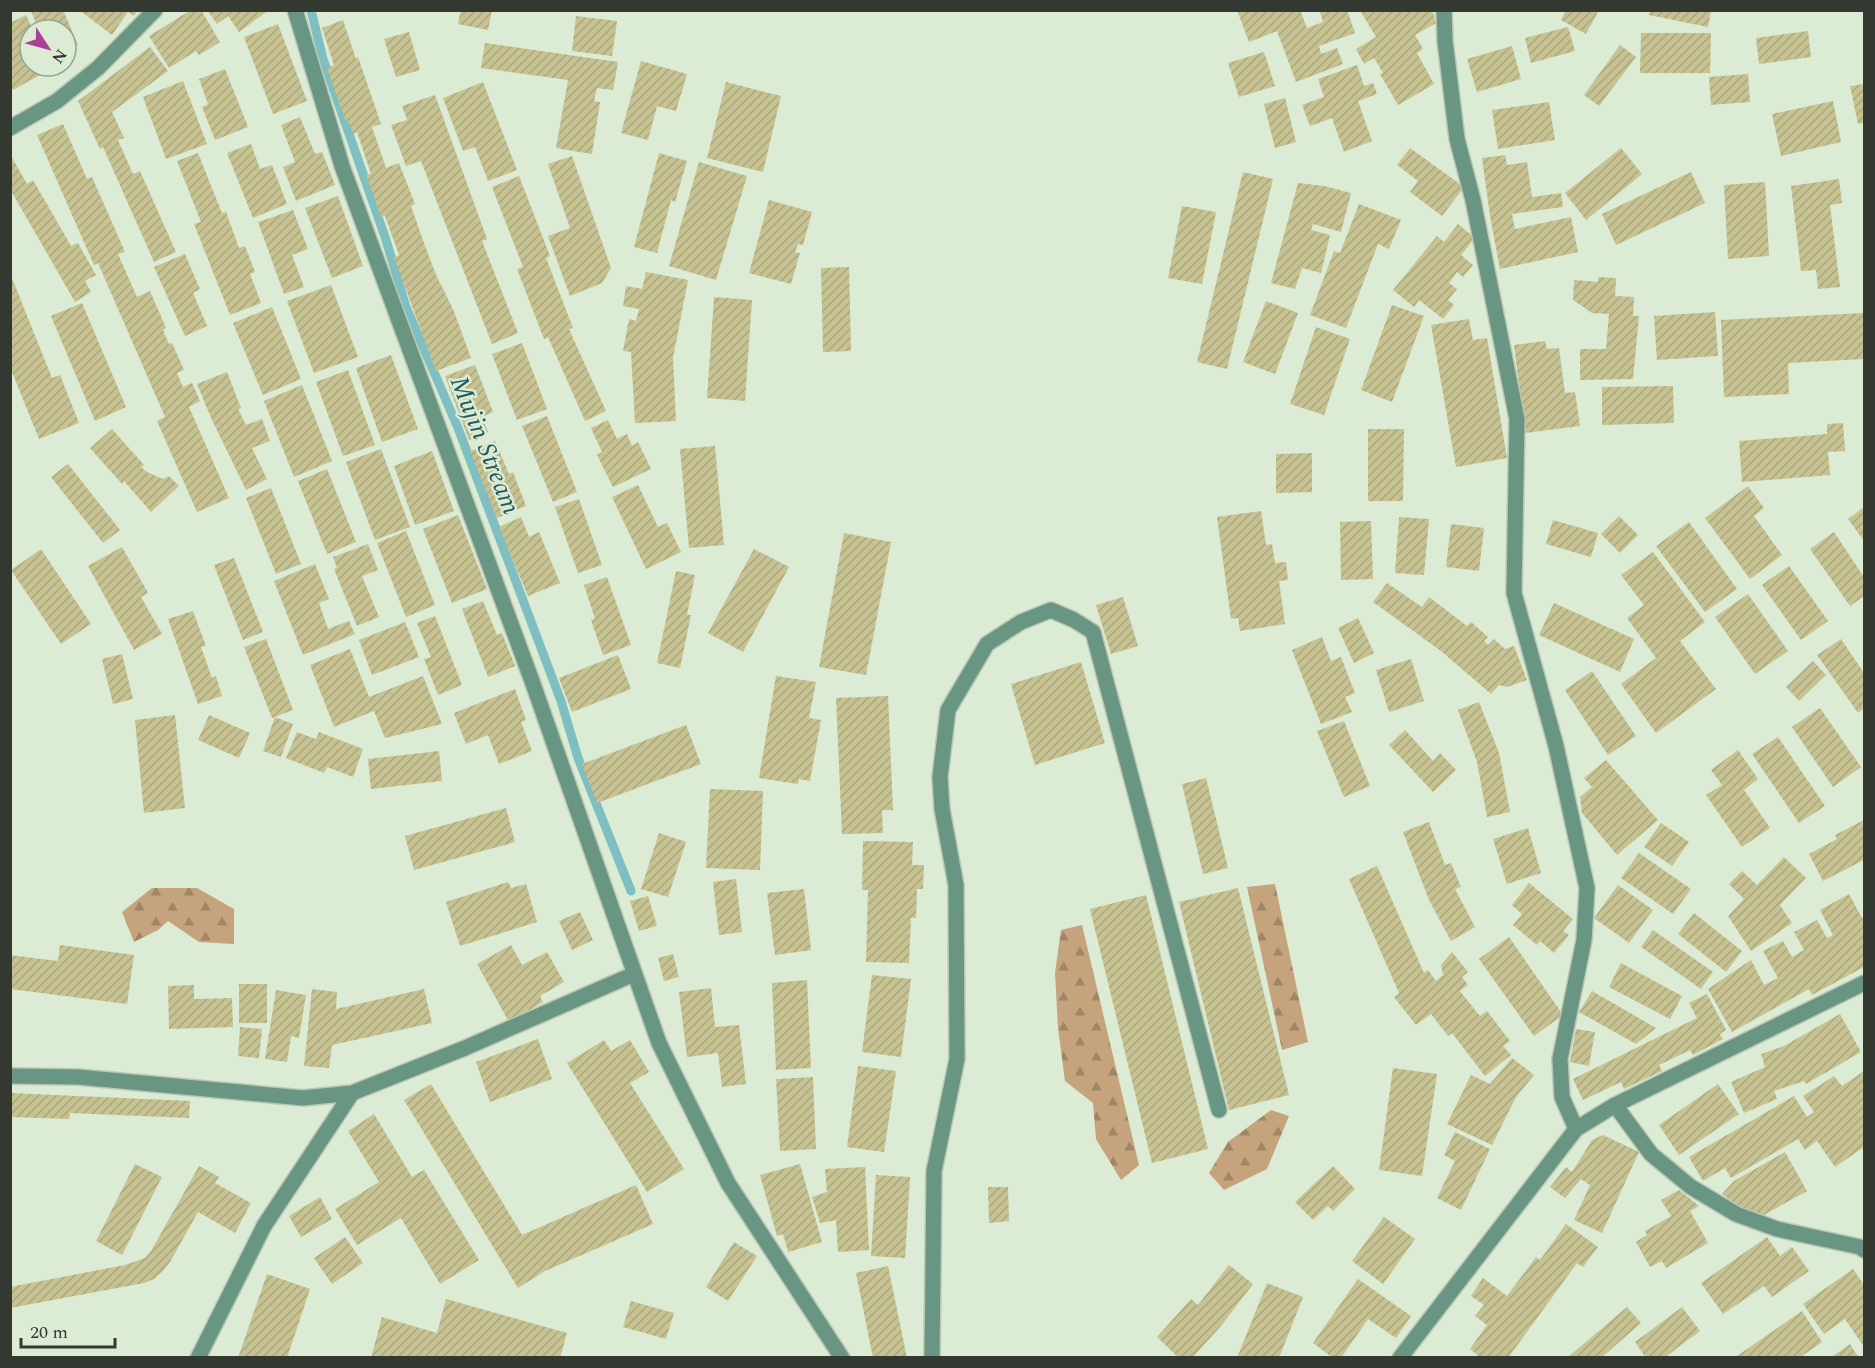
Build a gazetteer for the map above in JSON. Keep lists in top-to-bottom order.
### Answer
{
  "water": ["Mujin Stream"],
  "scale_bar": "20 m",
  "north": "bottom right"
}
